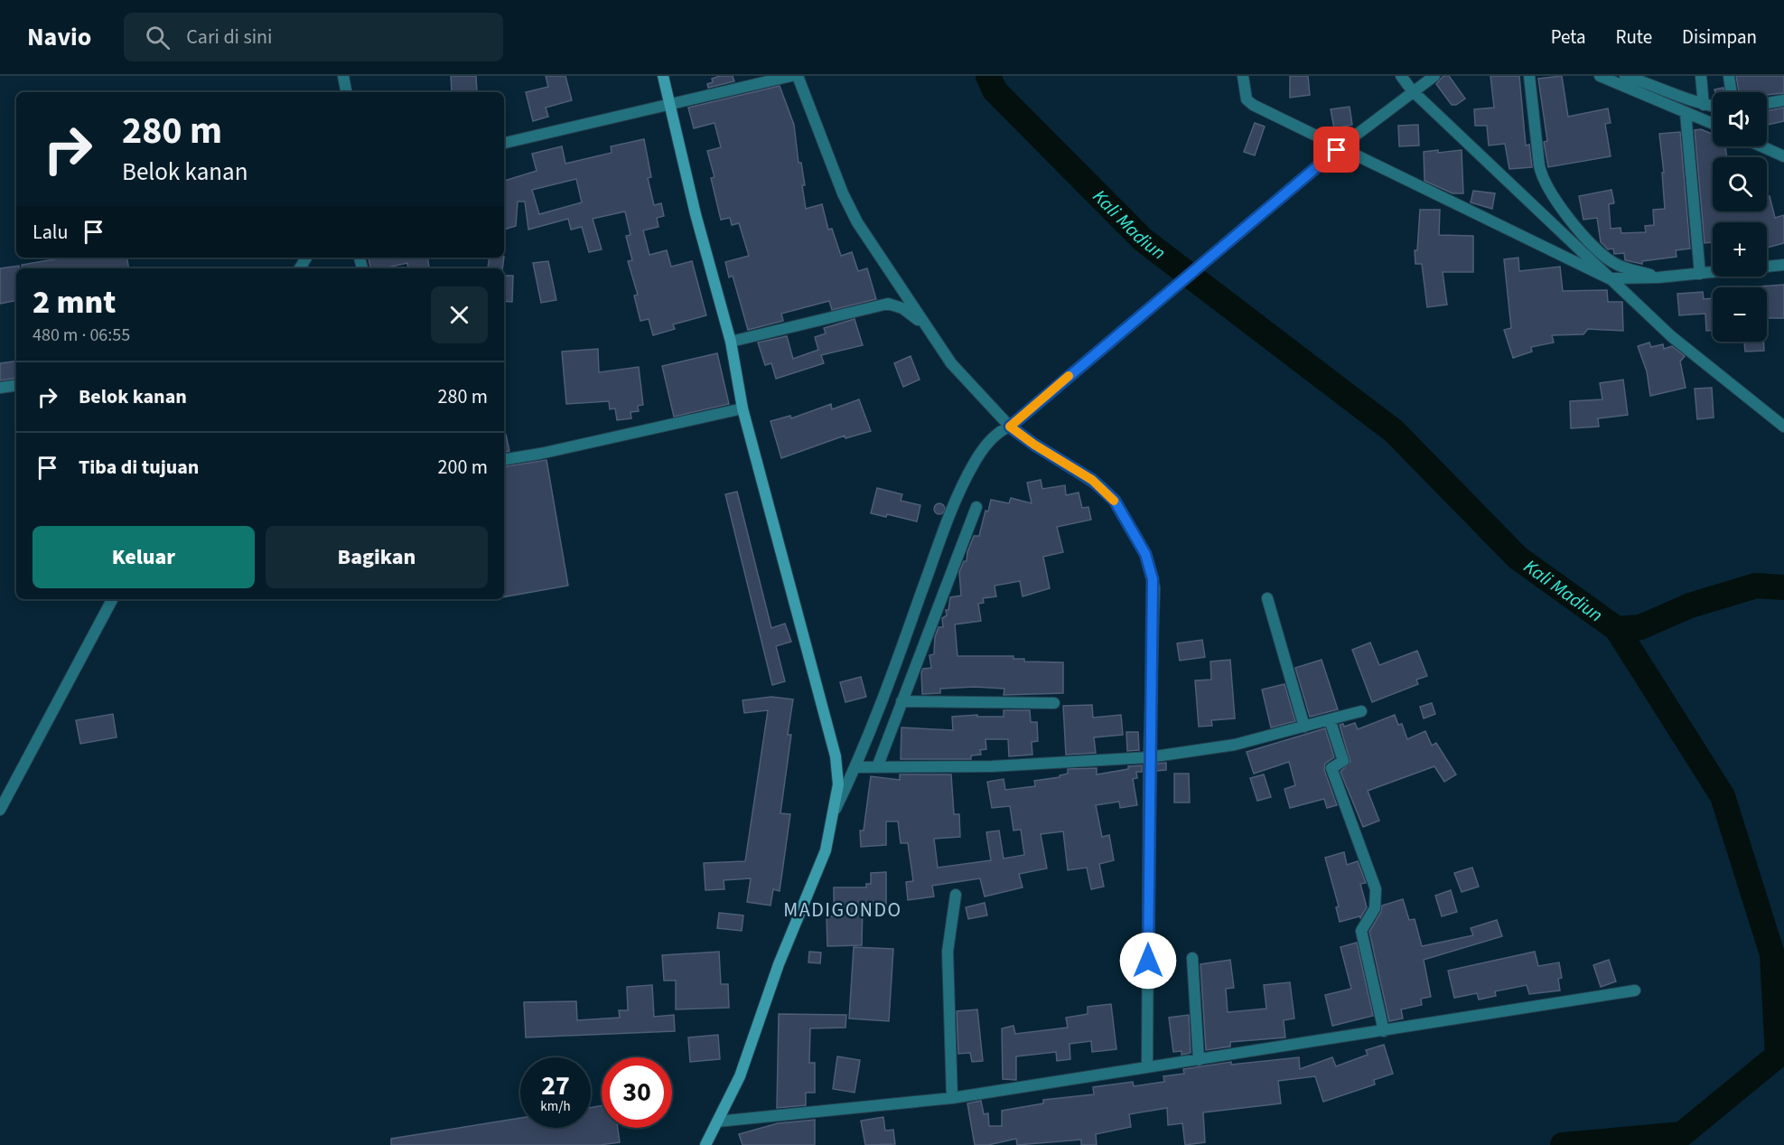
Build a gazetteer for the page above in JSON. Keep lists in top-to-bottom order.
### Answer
{
  "districts": ["MADIGONDO"],
  "water": ["Kali Madiun"],
  "page": {
    "header": "Navio",
    "search": "Cari di sini",
    "nav": ["Peta", "Rute", "Disimpan"],
    "map_buttons": ["+", "−"],
    "turn": ["280 m", "Belok kanan"],
    "then": "Lalu",
    "heading": ["2 mnt", "480 m · 06:55"],
    "list": [
      {
        "name": "Belok kanan",
        "value": "280 m"
      },
      {
        "name": "Tiba di tujuan",
        "value": "200 m"
      }
    ],
    "buttons": ["Keluar", "Bagikan"],
    "speed": "27 km/h",
    "limit": "30"
  }
}
